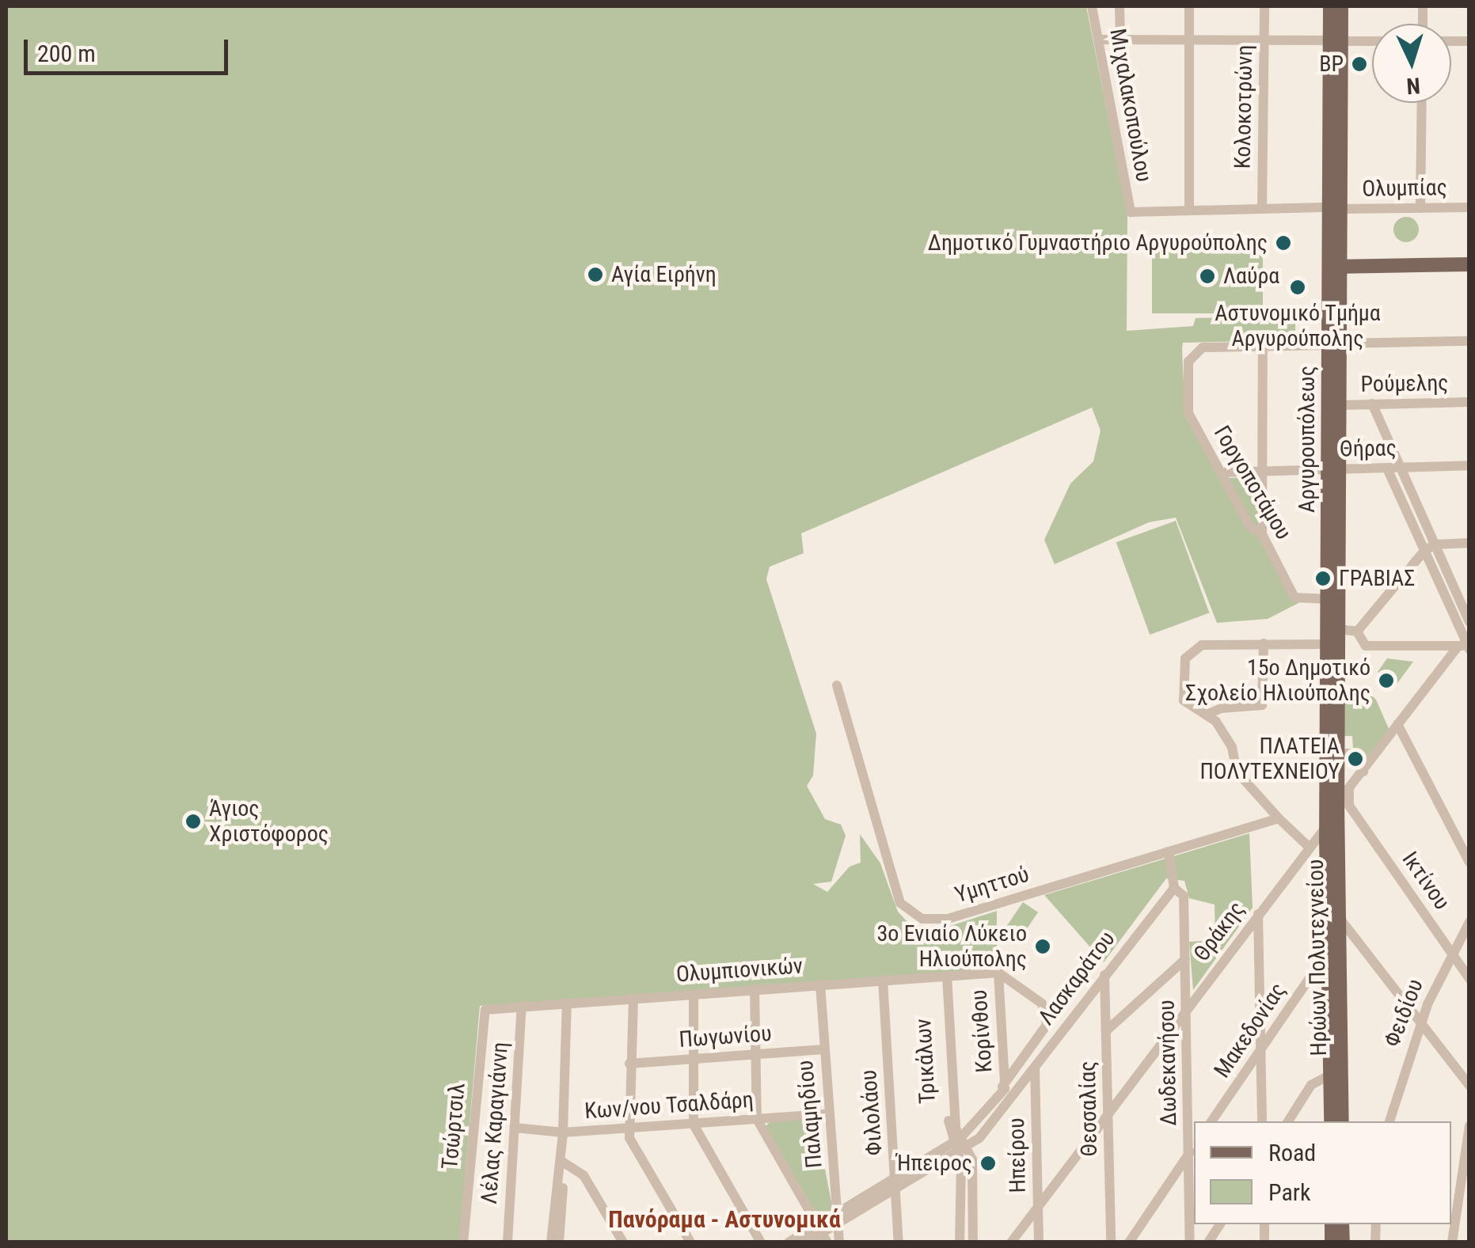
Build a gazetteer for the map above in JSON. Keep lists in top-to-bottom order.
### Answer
{
  "streets": {
    "main road": ["Αργυρουπόλεως", "Ηρώων Πολυτεχνείου"],
    "street": [
      "Μιχαλακοπούλου",
      "Κολοκοτρώνη",
      "Ολυμπίας",
      "Ρούμελης",
      "Θήρας",
      "Γοργοποτάμου",
      "Ικτίνου",
      "Υμηττού",
      "Θράκης",
      "Ολυμπιονικών",
      "Λασκαράτου",
      "Φειδίου",
      "Μακεδονίας",
      "Κορίνθου",
      "Πωγωνίου",
      "Τρικάλων",
      "Δωδεκανήσου",
      "Κων/νου Τσαλδάρη",
      "Θεσσαλίας",
      "Φιλολάου",
      "Παλαμηδίου",
      "Λέλας Καραγιάννη",
      "Τσώρτσιλ",
      "Ηπείρου"
    ]
  },
  "crossings": [
    ["Μιχαλακοπούλου", "Ολυμπίας"],
    ["Κολοκοτρώνη", "Ολυμπίας"],
    ["Ολυμπίας", "Αργυρουπόλεως"],
    ["Ρούμελης", "Αργυρουπόλεως"],
    ["Αργυρουπόλεως", "Θήρας"],
    ["Αργυρουπόλεως", "Γοργοποτάμου"],
    ["Αργυρουπόλεως", "Ικτίνου"],
    ["Αργυρουπόλεως", "Θράκης"],
    ["Αργυρουπόλεως", "Ηρώων Πολυτεχνείου"],
    ["Θήρας", "Γοργοποτάμου"],
    ["Ικτίνου", "Ηρώων Πολυτεχνείου"],
    ["Ικτίνου", "Φειδίου"],
    ["Υμηττού", "Δωδεκανήσου"],
    ["Θράκης", "Ηρώων Πολυτεχνείου"],
    ["Θράκης", "Δωδεκανήσου"],
    ["Θράκης", "Θεσσαλίας"],
    ["Θράκης", "Ηπείρου"],
    ["Ηρώων Πολυτεχνείου", "Μακεδονίας"],
    ["Ολυμπιονικών", "Λασκαράτου"],
    ["Ολυμπιονικών", "Κορίνθου"],
    ["Ολυμπιονικών", "Τρικάλων"],
    ["Ολυμπιονικών", "Φιλολάου"],
    ["Ολυμπιονικών", "Παλαμηδίου"],
    ["Ολυμπιονικών", "Λέλας Καραγιάννη"],
    ["Ολυμπιονικών", "Τσώρτσιλ"],
    ["Λασκαράτου", "Κορίνθου"],
    ["Λασκαράτου", "Τρικάλων"],
    ["Λασκαράτου", "Δωδεκανήσου"],
    ["Λασκαράτου", "Θεσσαλίας"],
    ["Λασκαράτου", "Ηπείρου"],
    ["Πωγωνίου", "Παλαμηδίου"],
    ["Κων/νου Τσαλδάρη", "Παλαμηδίου"],
    ["Κων/νου Τσαλδάρη", "Λέλας Καραγιάννη"]
  ],
  "districts": ["Πανόραμα - Αστυνομικά"],
  "places": [
    "BP",
    "Δημοτικό Γυμναστήριο Αργυρούπολης",
    "Αγία Ειρήνη",
    "Λαύρα",
    "Αστυνομικό Τμήμα Αργυρούπολης",
    "ΓΡΑΒΙΑΣ",
    "15ο Δημοτικό Σχολείο Ηλιούπολης",
    "ΠΛΑΤΕΙΑ ΠΟΛΥΤΕΧΝΕΙΟΥ",
    "Άγιος Χριστόφορος",
    "3ο Ενιαίο Λύκειο Ηλιούπολης",
    "Ήπειρος"
  ],
  "legend": ["Road", "Park"],
  "scale_bar": "200 m",
  "north": "bottom"
}
